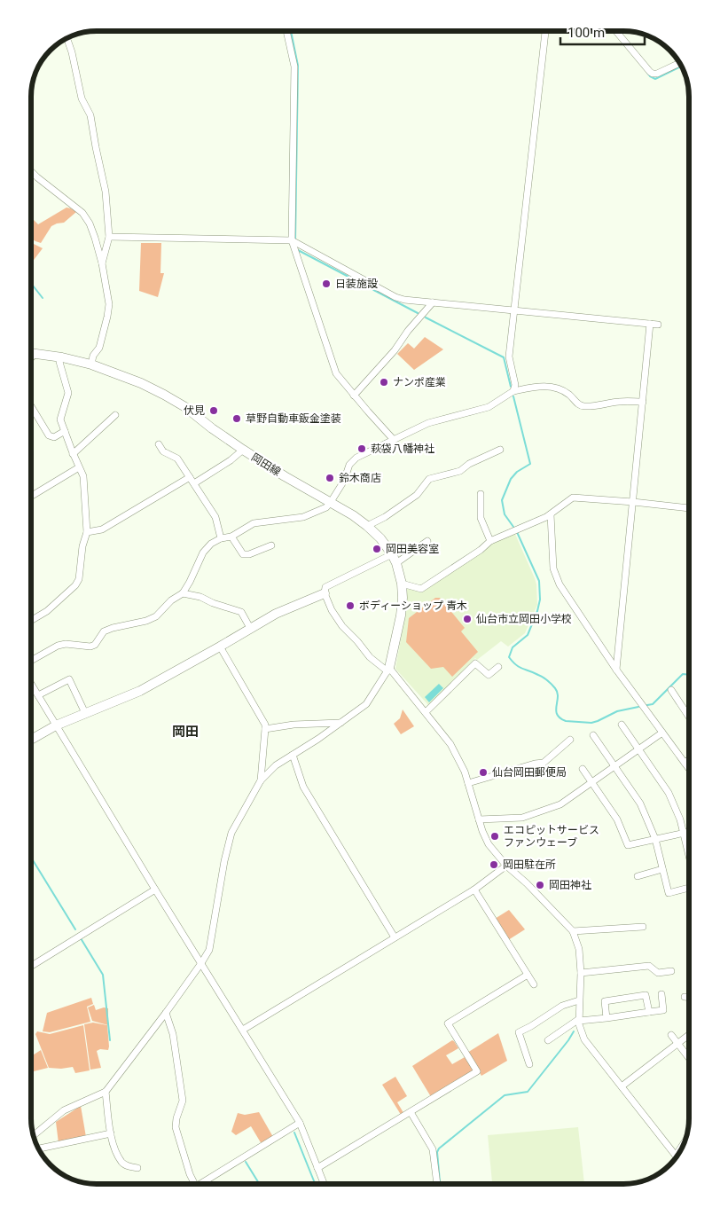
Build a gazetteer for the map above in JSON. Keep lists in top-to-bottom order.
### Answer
{
  "streets": {
    "street": ["岡田線"]
  },
  "districts": ["岡田"],
  "places": [
    "日装施設",
    "ナンポ産業",
    "伏見",
    "草野自動車鈑金塗装",
    "萩袋八幡神社",
    "鈴木商店",
    "岡田美容室",
    "ボディーショップ 青木",
    "仙台市立岡田小学校",
    "仙台岡田郵便局",
    "エコピットサービス ファンウェーブ",
    "岡田駐在所",
    "岡田神社"
  ],
  "scale_bar": "100 m"
}
